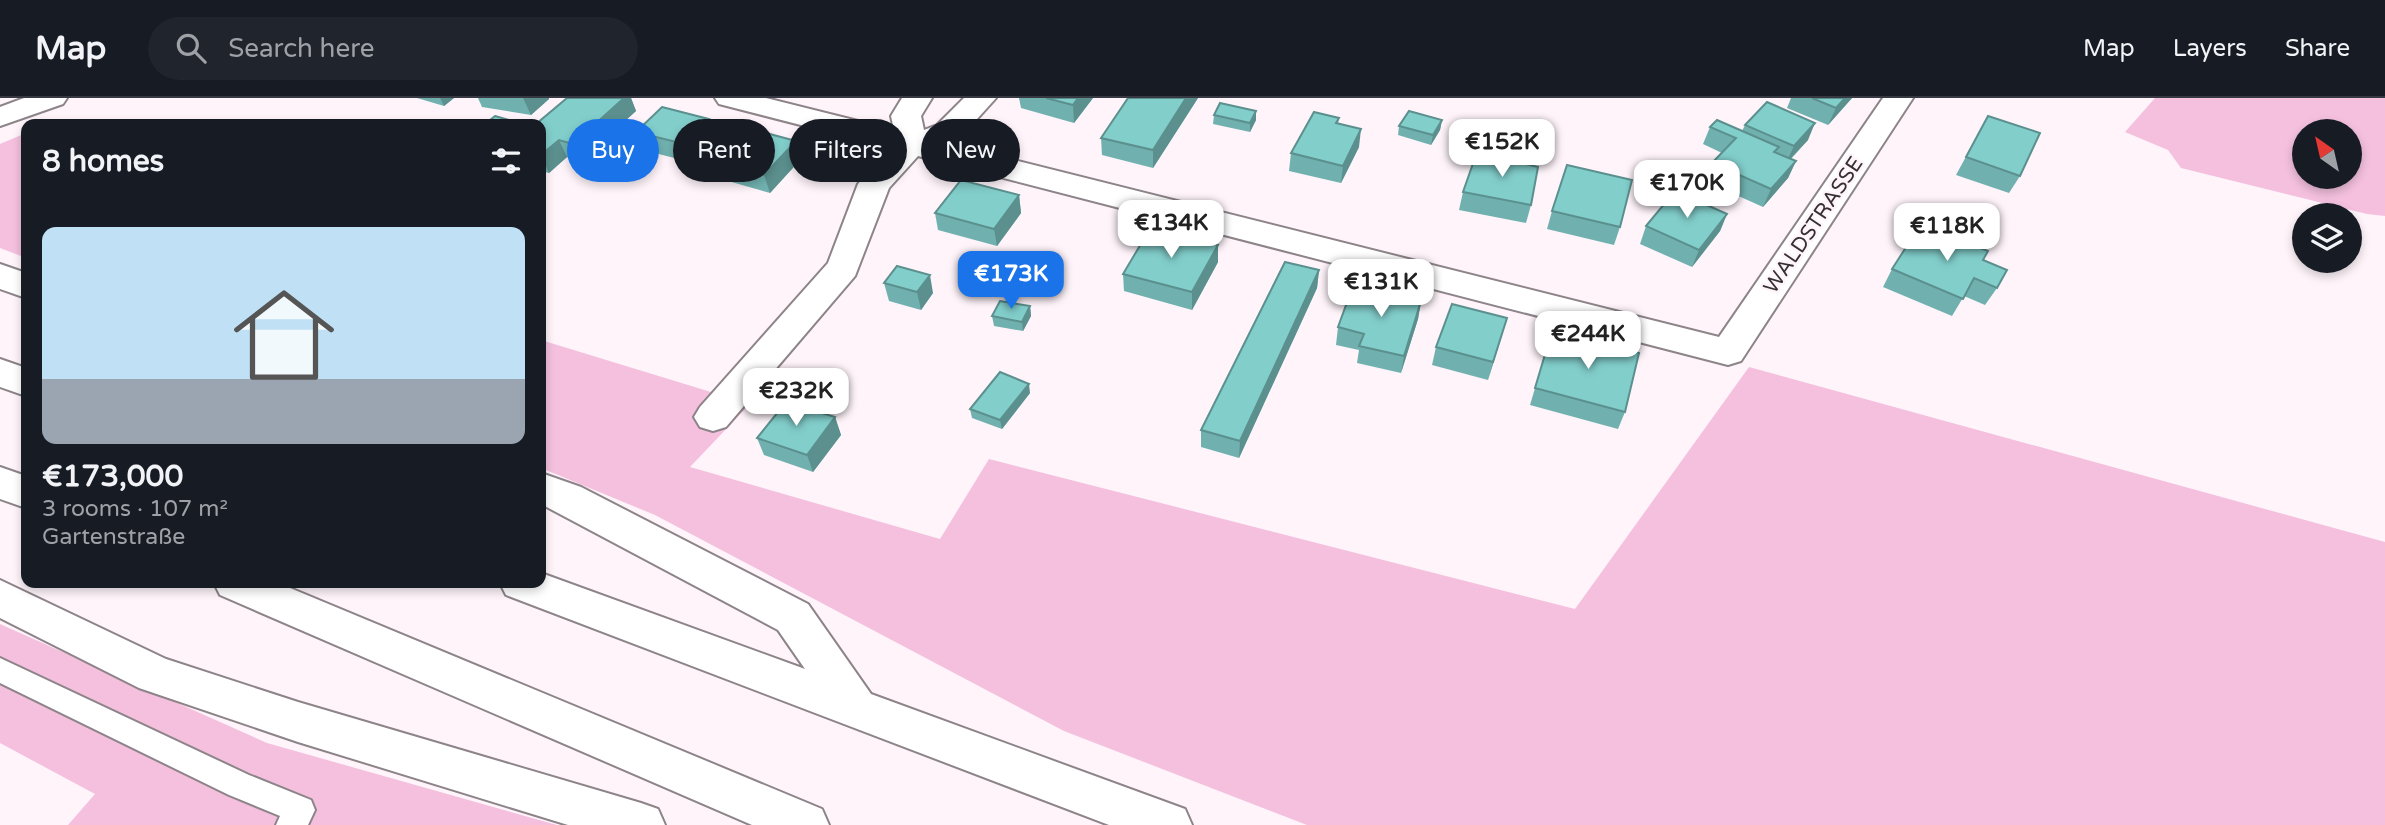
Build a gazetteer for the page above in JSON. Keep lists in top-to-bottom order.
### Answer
{
  "streets": {
    "main road": ["WALDSTRASSE"]
  },
  "north": "top left",
  "page": {
    "header": "Map",
    "search": "Search here",
    "nav": ["Map", "Layers", "Share"],
    "price": [
      "€152K",
      "€170K",
      "€134K",
      "€118K",
      "€173K",
      "€131K",
      "€244K",
      "€232K"
    ],
    "chip": [
      "Buy",
      "Rent",
      "Filters",
      "New"
    ],
    "heading": "8 homes",
    "list": [
      {
        "name": "€173,000",
        "note": "3 rooms · 107 m² · Gartenstraße"
      }
    ]
  }
}
